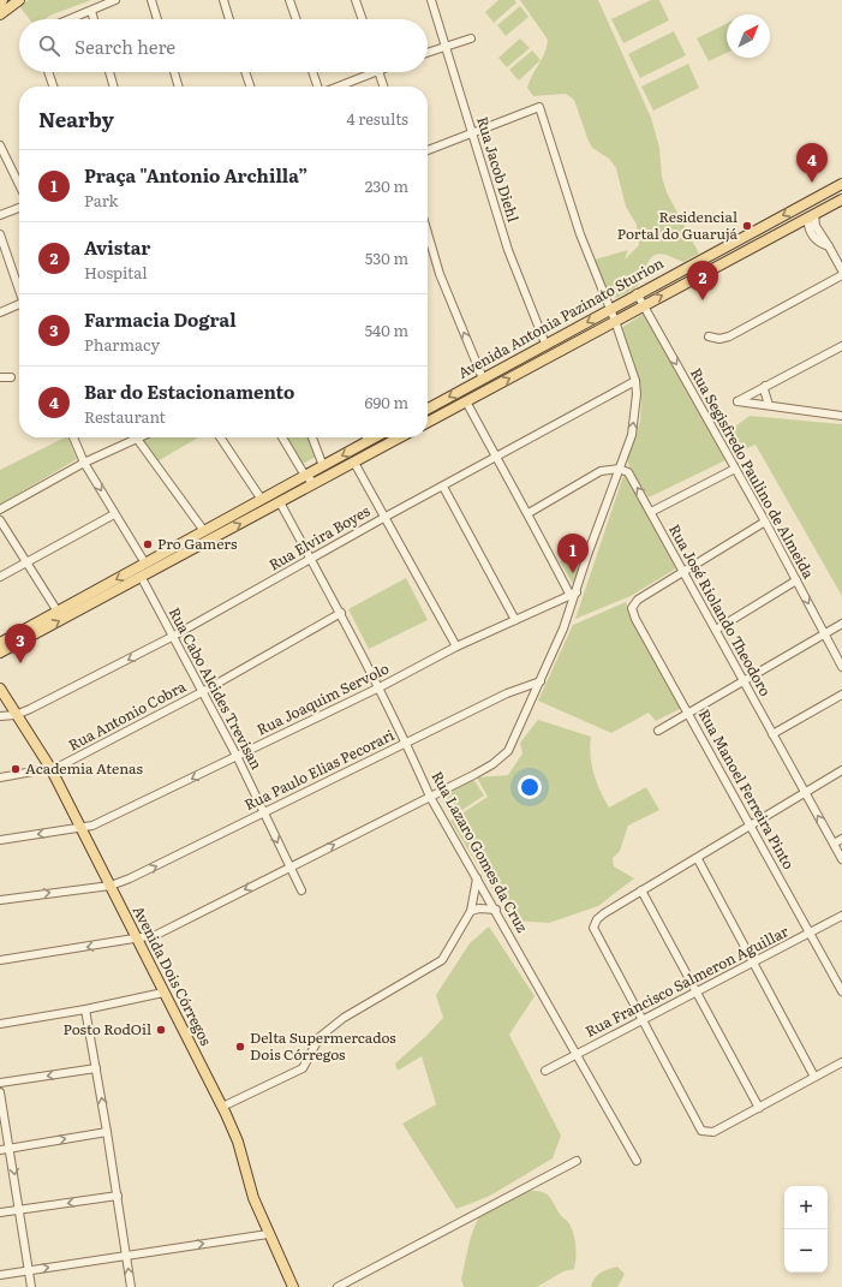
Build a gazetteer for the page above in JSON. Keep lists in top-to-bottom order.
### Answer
{
  "streets": {
    "main road": ["Avenida Antonia Pazinato Sturion", "Avenida Dois Córregos"],
    "street": [
      "Rua Jacob Diehl",
      "Rua Segisfredo Paulino de Almeida",
      "Rua Elvira Boyes",
      "Rua José Riolando Theodoro",
      "Rua Cabo Alcides Trevisan",
      "Rua Joaquim Servolo",
      "Rua Antonio Cobra",
      "Rua Paulo Elias Pecorari",
      "Rua Manoel Ferreira Pinto",
      "Rua Lazaro Gomes da Cruz",
      "Rua Francisco Salmeron Aguillar"
    ]
  },
  "crossings": [
    ["Rua Jacob Diehl", "Avenida Antonia Pazinato Sturion"],
    ["Avenida Antonia Pazinato Sturion", "Rua Segisfredo Paulino de Almeida"],
    ["Rua Elvira Boyes", "Rua Cabo Alcides Trevisan"],
    ["Rua Elvira Boyes", "Rua Lazaro Gomes da Cruz"],
    ["Rua Elvira Boyes", "Avenida Dois Córregos"],
    ["Rua José Riolando Theodoro", "Rua Manoel Ferreira Pinto"],
    ["Rua Cabo Alcides Trevisan", "Rua Joaquim Servolo"],
    ["Rua Cabo Alcides Trevisan", "Rua Antonio Cobra"],
    ["Rua Cabo Alcides Trevisan", "Rua Paulo Elias Pecorari"],
    ["Rua Joaquim Servolo", "Rua Lazaro Gomes da Cruz"],
    ["Rua Joaquim Servolo", "Avenida Dois Córregos"],
    ["Rua Antonio Cobra", "Rua Lazaro Gomes da Cruz"],
    ["Rua Antonio Cobra", "Avenida Dois Córregos"],
    ["Rua Paulo Elias Pecorari", "Rua Lazaro Gomes da Cruz"],
    ["Rua Paulo Elias Pecorari", "Avenida Dois Córregos"],
    ["Rua Manoel Ferreira Pinto", "Rua Francisco Salmeron Aguillar"],
    ["Rua Lazaro Gomes da Cruz", "Rua Francisco Salmeron Aguillar"]
  ],
  "one_way": ["Rua Joaquim Servolo"],
  "places": [
    "Residencial Portal do Guarujá",
    "Pro Gamers",
    "Academia Atenas",
    "Posto RodOil",
    "Delta Supermercados Dois Córregos"
  ],
  "north": "top right",
  "page": {
    "search": "Search here",
    "heading": ["Nearby", "4 results"],
    "pins": [
      "4",
      "2",
      "1",
      "3"
    ],
    "list": [
      {
        "mark": "1",
        "name": "Praça \"Antonio Archilla”",
        "note": "Park",
        "value": "230 m"
      },
      {
        "mark": "2",
        "name": "Avistar",
        "note": "Hospital",
        "value": "530 m"
      },
      {
        "mark": "3",
        "name": "Farmacia Dogral",
        "note": "Pharmacy",
        "value": "540 m"
      },
      {
        "mark": "4",
        "name": "Bar do Estacionamento",
        "note": "Restaurant",
        "value": "690 m"
      }
    ],
    "map_buttons": ["+", "−"]
  }
}
